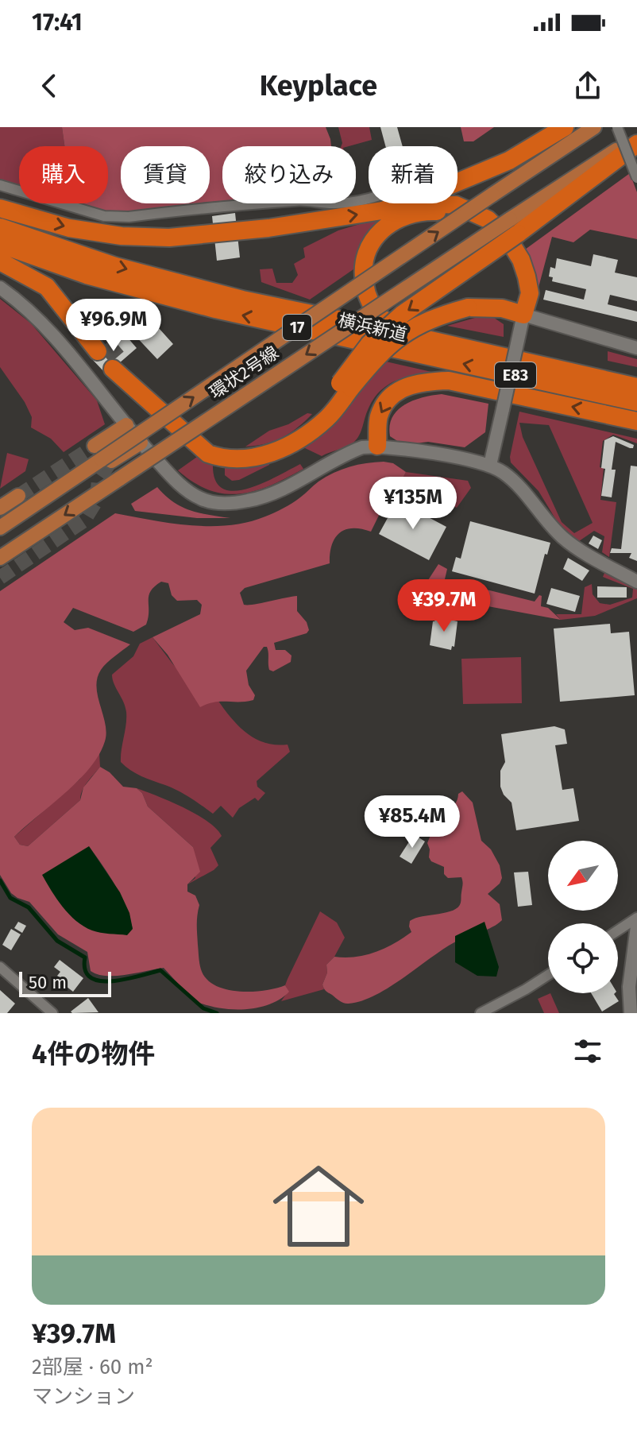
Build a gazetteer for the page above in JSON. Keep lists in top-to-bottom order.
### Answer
{
  "streets": {
    "highway": ["横浜新道", "E83"],
    "main road": ["17", "環状2号線"]
  },
  "scale_bar": "50 m",
  "north": "bottom left",
  "page": {
    "status": "17:41",
    "header": "Keyplace",
    "chip": [
      "購入",
      "賃貸",
      "絞り込み",
      "新着"
    ],
    "price": [
      "¥96.9M",
      "¥135M",
      "¥39.7M",
      "¥85.4M"
    ],
    "scale": "50 m",
    "heading": "4件の物件",
    "list": [
      {
        "name": "¥39.7M",
        "note": "2部屋 · 60 m² · マンション"
      }
    ]
  }
}
